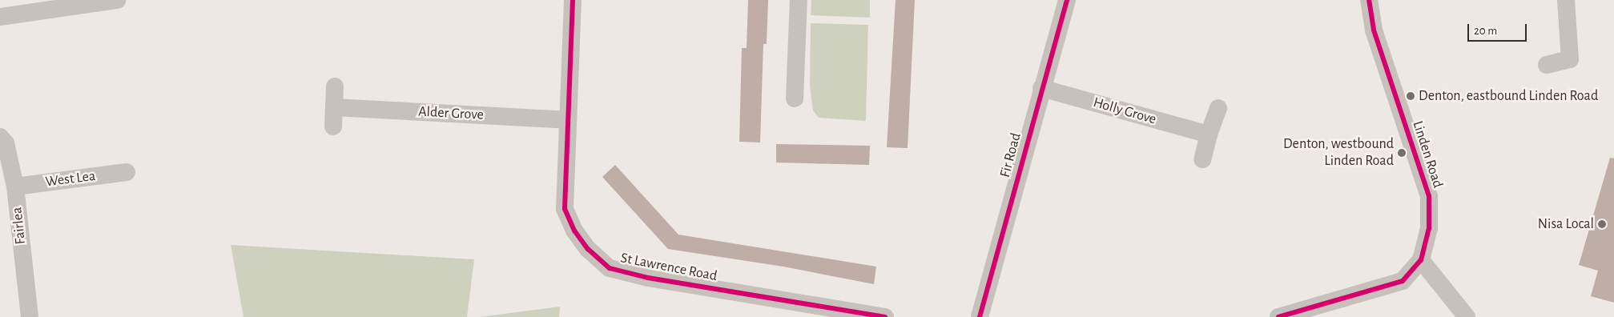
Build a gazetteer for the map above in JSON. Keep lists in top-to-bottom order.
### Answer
{
  "streets": {
    "street": [
      "Holly Grove",
      "Alder Grove",
      "Linden Road",
      "Fir Road",
      "West Lea",
      "Fairlea",
      "St Lawrence Road"
    ]
  },
  "crossings": [
    ["Holly Grove", "Fir Road"],
    ["Alder Grove", "St Lawrence Road"],
    ["West Lea", "Fairlea"]
  ],
  "places": ["Denton, eastbound Linden Road", "Denton, westbound Linden Road", "Nisa Local"],
  "scale_bar": "20 m"
}
